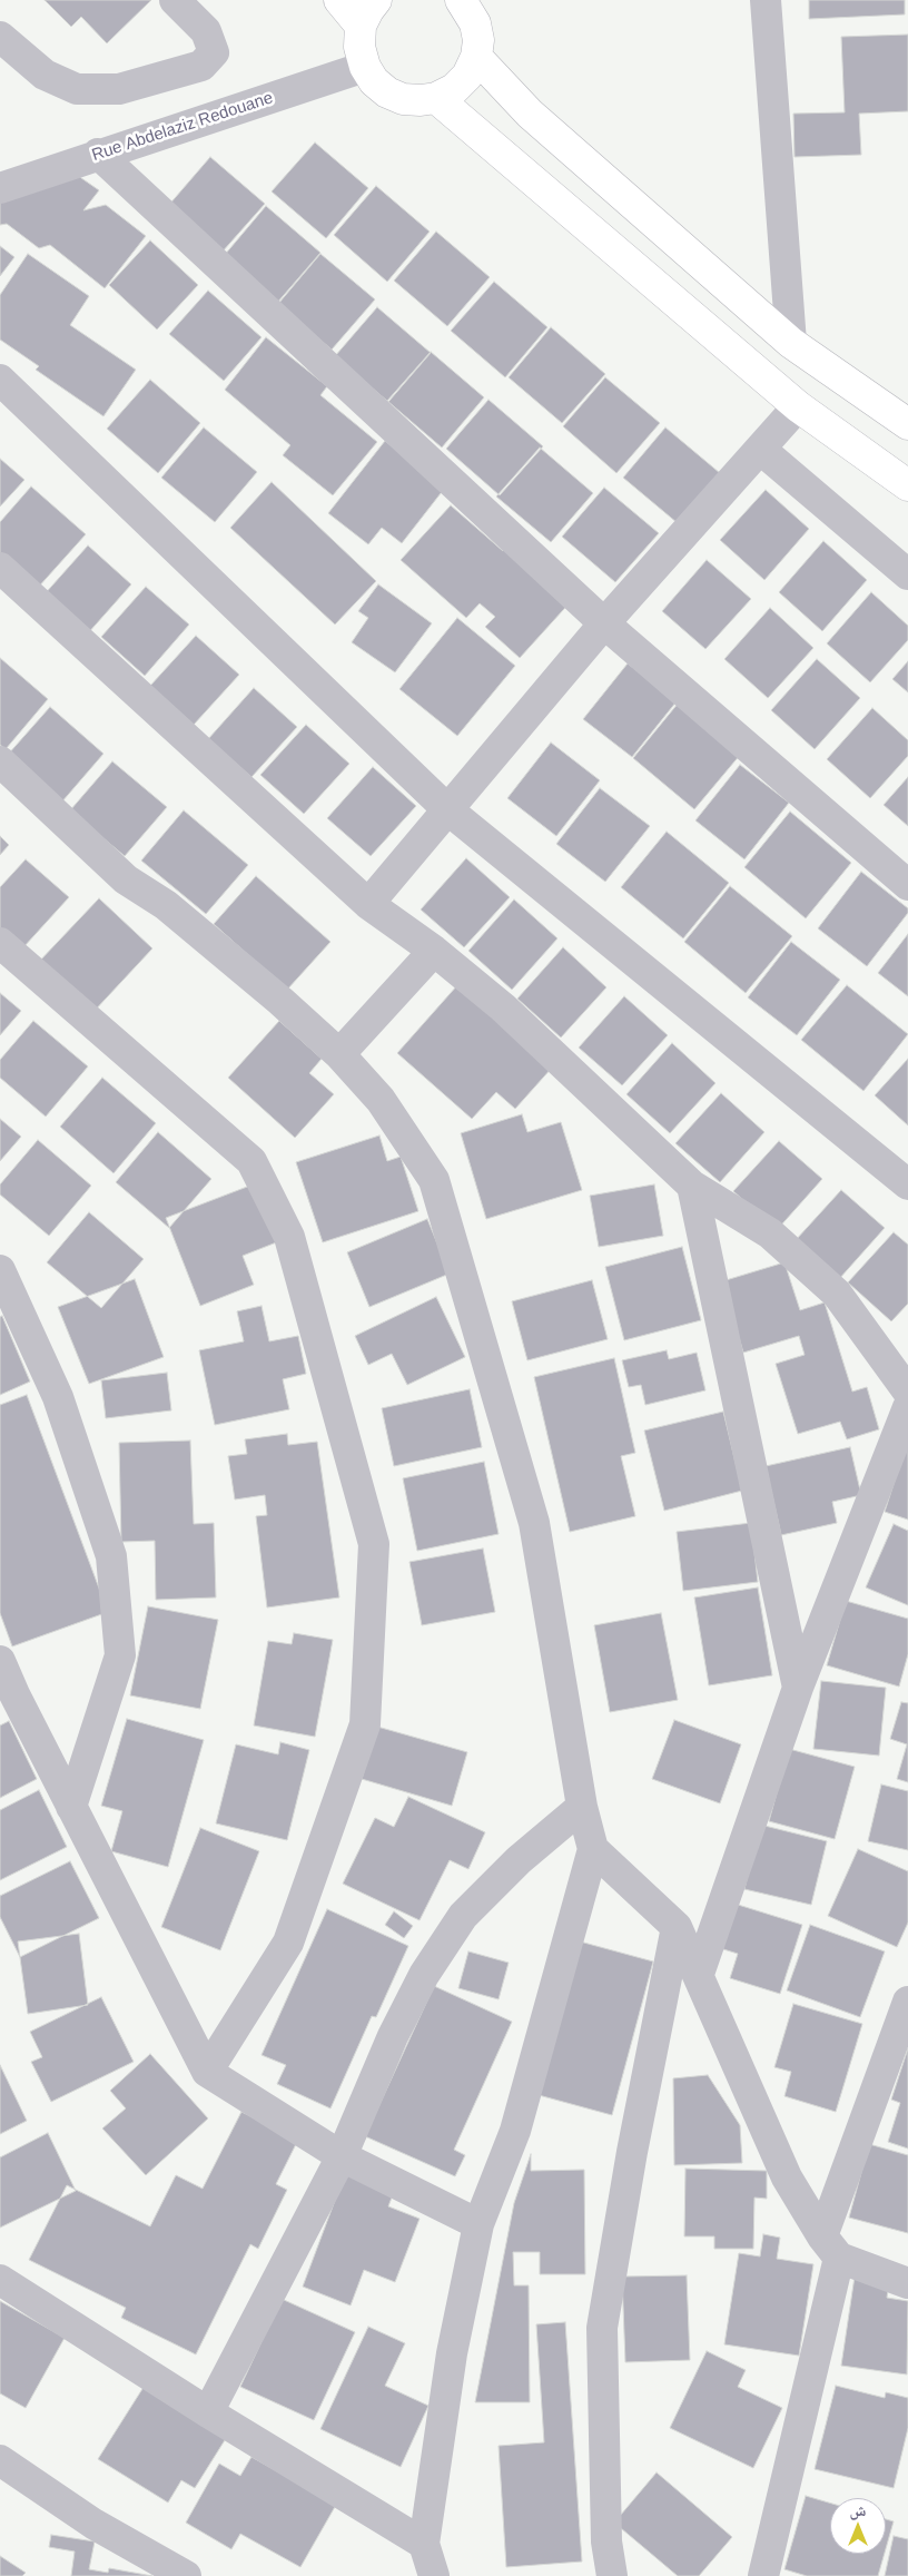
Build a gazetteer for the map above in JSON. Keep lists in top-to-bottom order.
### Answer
{
  "streets": {
    "street": ["Rue Abdelaziz Redouane"]
  },
  "north": "top"
}
